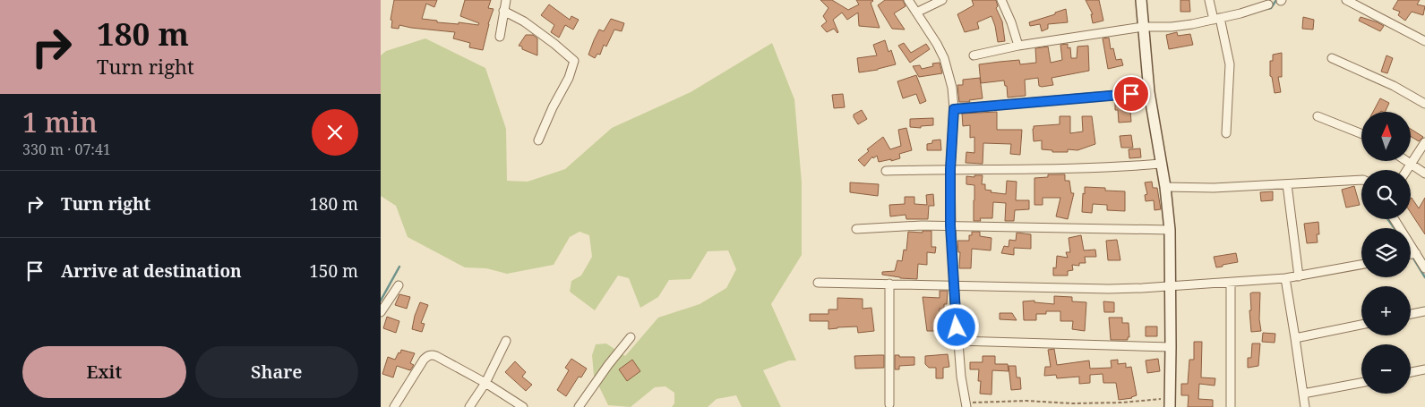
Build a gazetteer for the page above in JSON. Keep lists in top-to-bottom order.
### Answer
{
  "north": "top",
  "page": {
    "turn": ["180 m", "Turn right"],
    "heading": ["1 min", "330 m · 07:41"],
    "map_buttons": ["+", "−"],
    "list": [
      {
        "name": "Turn right",
        "value": "180 m"
      },
      {
        "name": "Arrive at destination",
        "value": "150 m"
      }
    ],
    "buttons": ["Exit", "Share"]
  }
}
